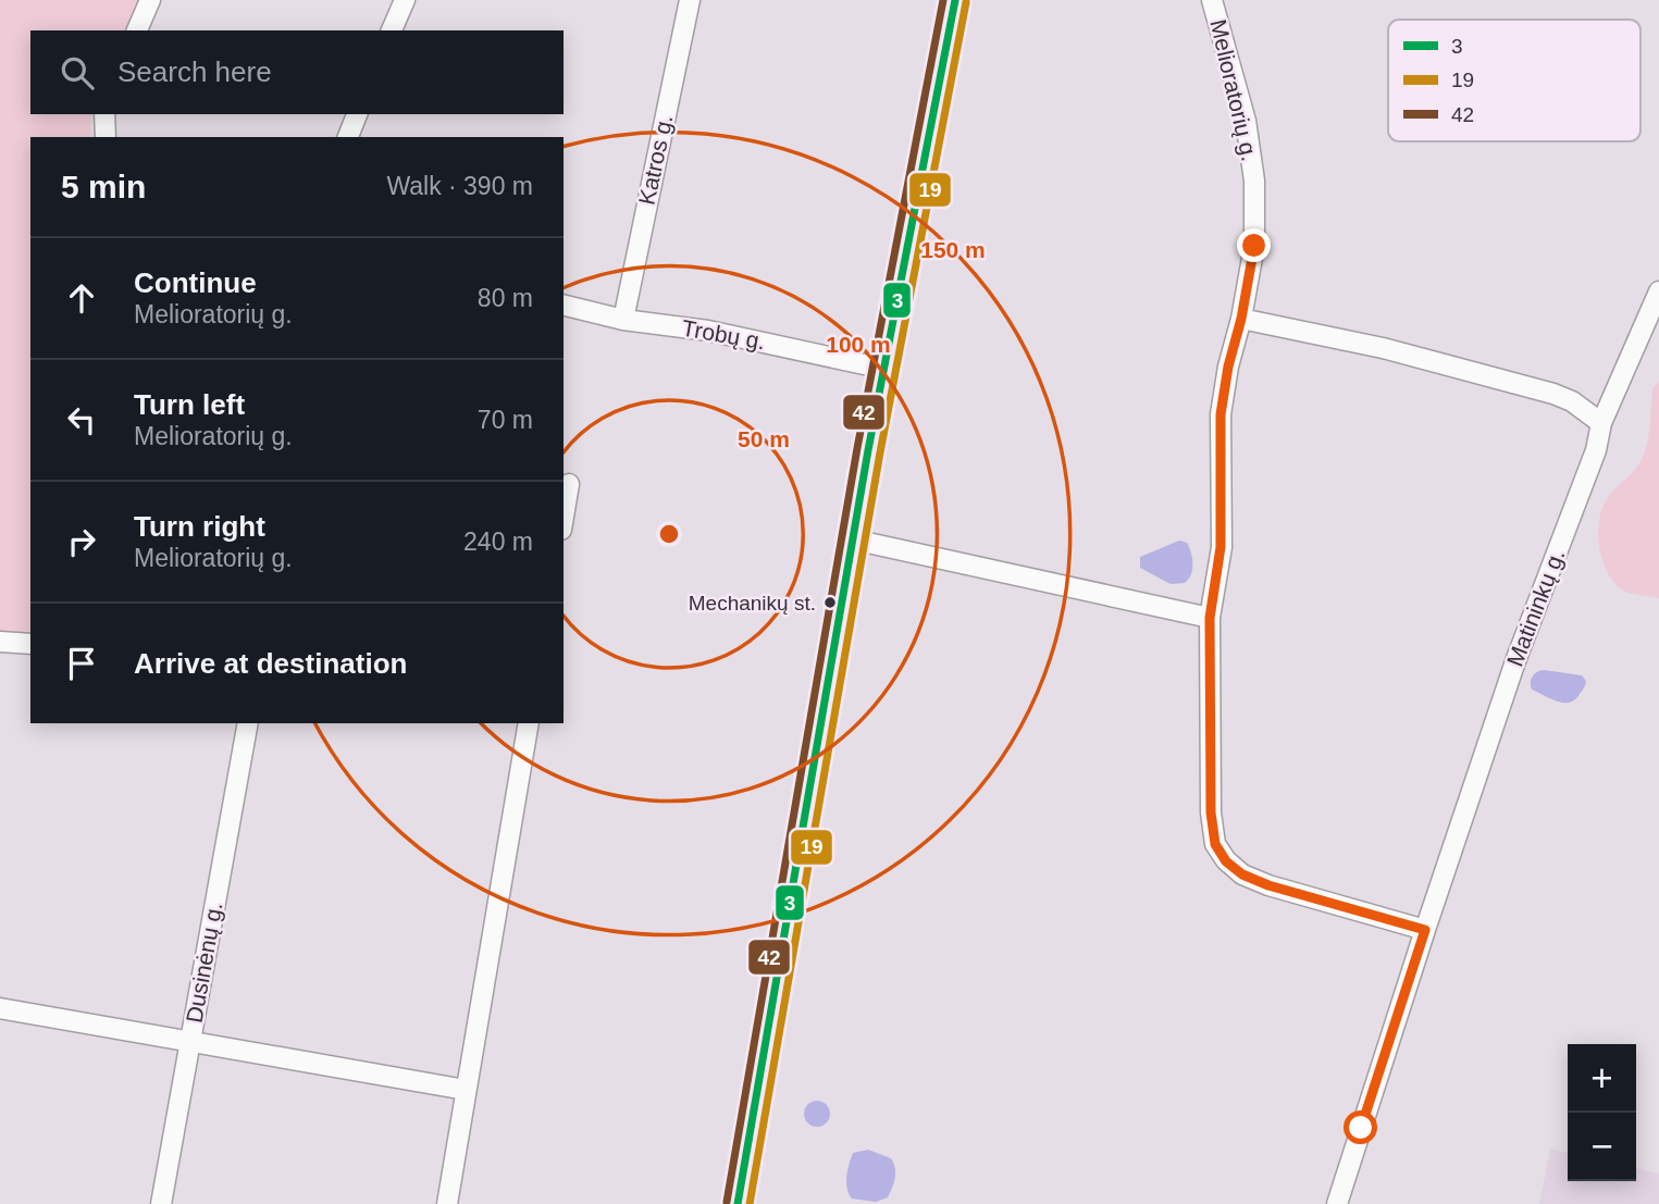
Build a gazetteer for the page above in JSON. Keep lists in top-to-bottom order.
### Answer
{
  "streets": {
    "street": [
      "Melioratorių g.",
      "Katros g.",
      "Trobų g.",
      "Matininkų g.",
      "Dusinėnų g."
    ]
  },
  "crossings": [
    ["Melioratorių g.", "Matininkų g."],
    ["Katros g.", "Trobų g."]
  ],
  "places": ["Mechanikų st."],
  "lines": ["transit line 3", "transit line 42", "transit line 19"],
  "legend": ["3", "19", "42"],
  "page": {
    "search": "Search here",
    "heading": ["5 min", "Walk · 390 m"],
    "list": [
      ["Continue", "Melioratorių g.", "80 m"],
      ["Turn left", "Melioratorių g.", "70 m"],
      ["Turn right", "Melioratorių g.", "240 m"],
      "Arrive at destination"
    ],
    "map_buttons": ["+", "−"]
  },
  "rings": ["150 m", "100 m", "50 m"]
}
